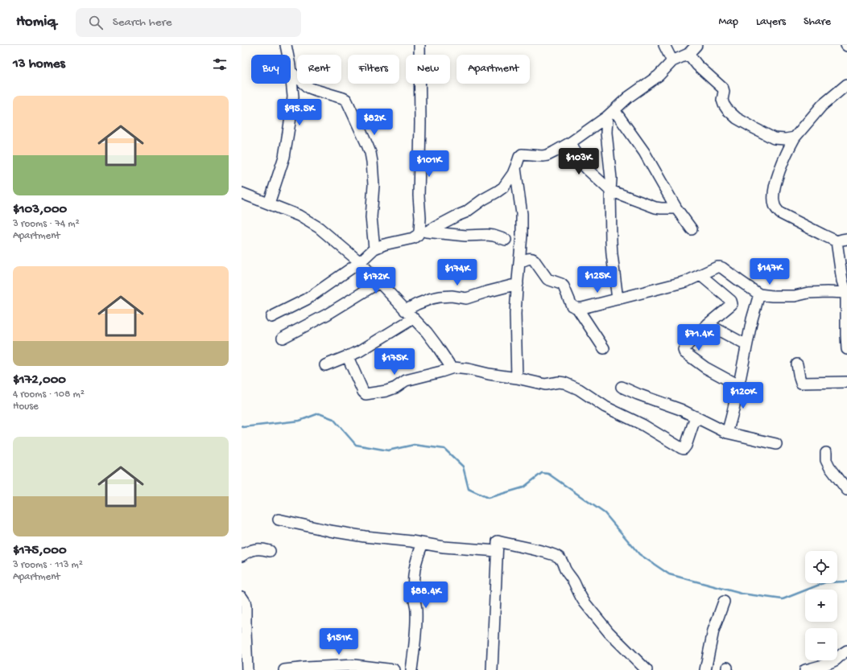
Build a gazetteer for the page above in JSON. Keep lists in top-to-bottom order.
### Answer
{
  "page": {
    "header": "Homiq",
    "search": "Search here",
    "nav": ["Map", "Layers", "Share"],
    "heading": "13 homes",
    "chip": [
      "Buy",
      "Rent",
      "Filters",
      "New",
      "Apartment"
    ],
    "list": [
      {
        "name": "$103,000",
        "note": "3 rooms · 74 m² · Apartment"
      },
      {
        "name": "$172,000",
        "note": "4 rooms · 108 m² · House"
      },
      {
        "name": "$175,000",
        "note": "3 rooms · 113 m² · Apartment"
      }
    ],
    "price": [
      "$95.5K",
      "$82K",
      "$103K",
      "$101K",
      "$147K",
      "$174K",
      "$125K",
      "$172K",
      "$71.4K",
      "$175K",
      "$120K",
      "$88.4K",
      "$151K"
    ],
    "map_buttons": ["+", "−"]
  }
}
